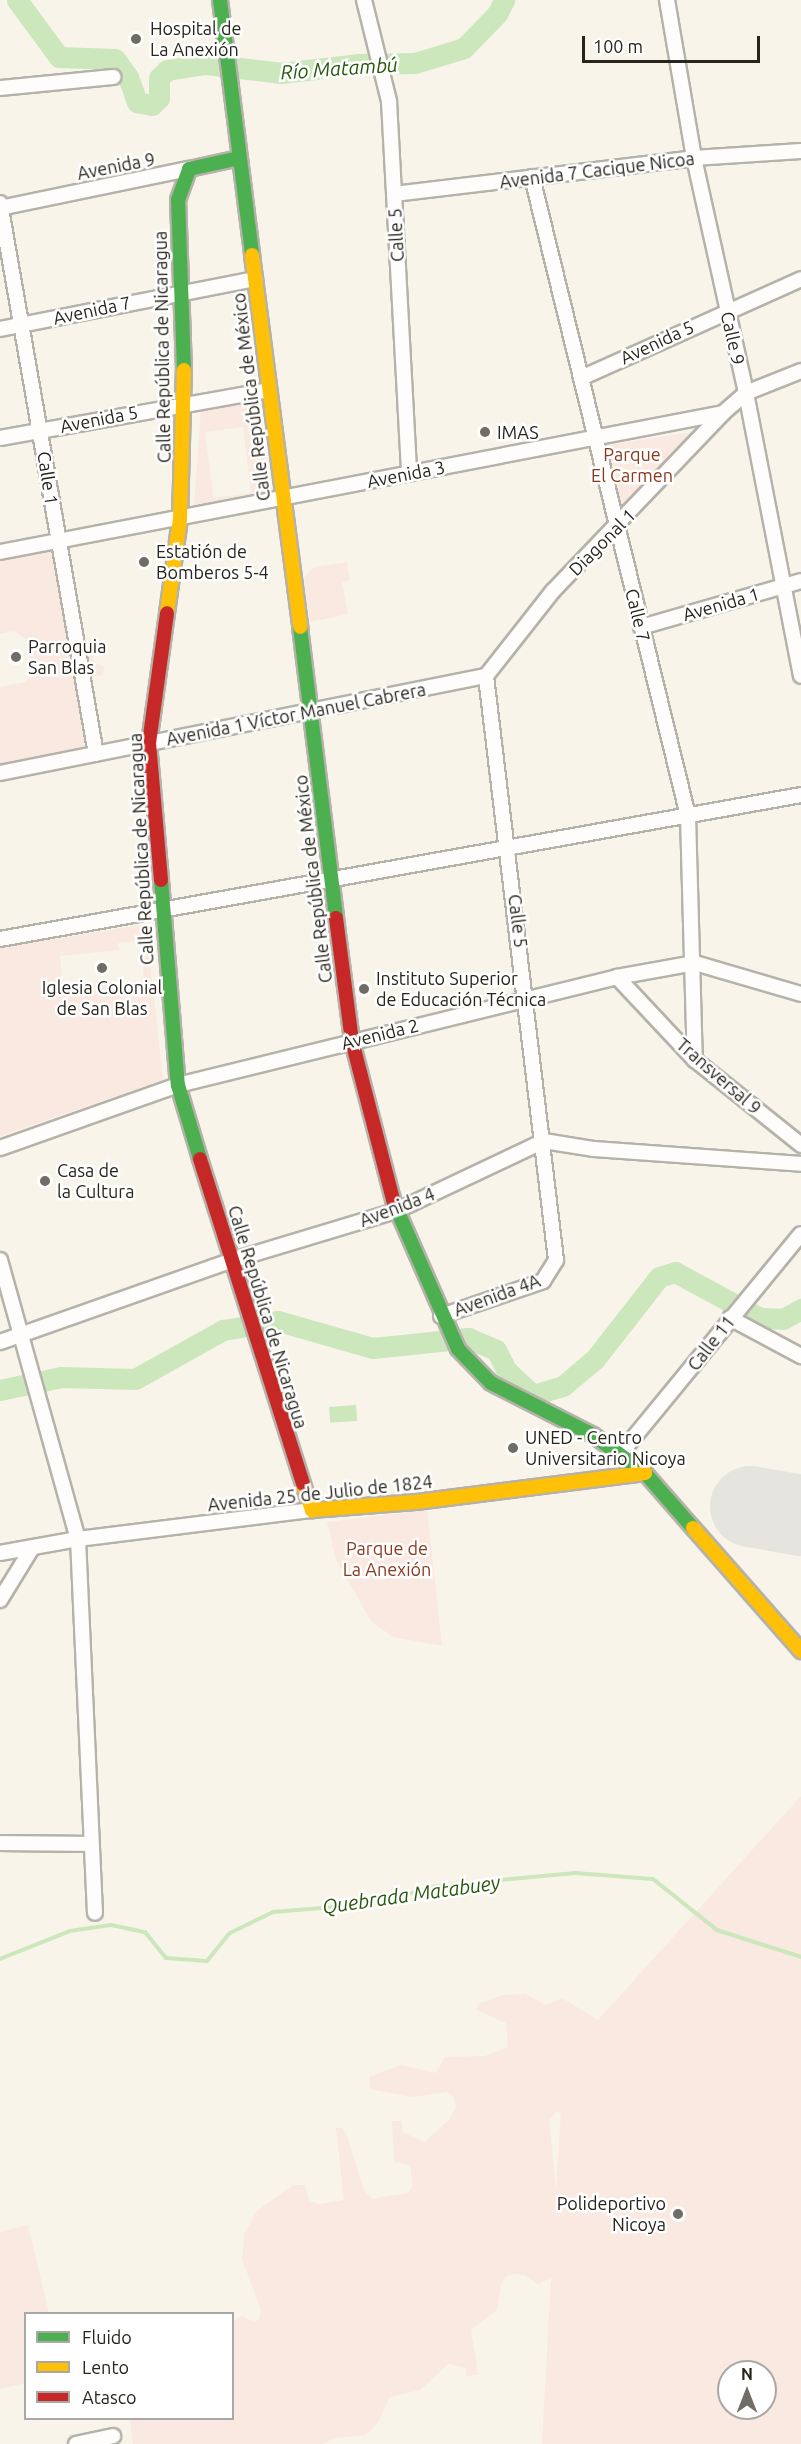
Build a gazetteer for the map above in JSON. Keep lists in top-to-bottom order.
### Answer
{
  "streets": {
    "main road": [
      "Avenida 9",
      "Calle República de Nicaragua",
      "Calle República de México",
      "Avenida 25 de Julio de 1824"
    ],
    "street": [
      "Avenida 7 Cacique Nicoa",
      "Calle 5",
      "Avenida 7",
      "Calle 9",
      "Avenida 5",
      "Avenida 3",
      "Calle 1",
      "Diagonal 1",
      "Avenida 1",
      "Calle 7",
      "Avenida 1 Víctor Manuel Cabrera",
      "Avenida 2",
      "Transversal 9",
      "Avenida 4",
      "Avenida 4A",
      "Calle 11"
    ]
  },
  "crossings": [
    ["Avenida 9", "Calle República de Nicaragua"],
    ["Avenida 9", "Calle República de México"],
    ["Avenida 9", "Calle 1"],
    ["Avenida 7 Cacique Nicoa", "Calle 5"],
    ["Avenida 7 Cacique Nicoa", "Calle 9"],
    ["Avenida 7 Cacique Nicoa", "Calle 7"],
    ["Calle 5", "Avenida 3"],
    ["Calle 5", "Diagonal 1"],
    ["Calle 5", "Avenida 1 Víctor Manuel Cabrera"],
    ["Calle 5", "Avenida 2"],
    ["Calle 5", "Avenida 4"],
    ["Calle 5", "Avenida 4A"],
    ["Avenida 7", "Calle República de Nicaragua"],
    ["Avenida 7", "Calle República de México"],
    ["Avenida 7", "Calle 1"],
    ["Calle 9", "Avenida 5"],
    ["Calle 9", "Avenida 1"],
    ["Avenida 5", "Calle República de Nicaragua"],
    ["Avenida 5", "Calle República de México"],
    ["Avenida 5", "Calle 1"],
    ["Avenida 5", "Calle 7"],
    ["Calle República de Nicaragua", "Avenida 3"],
    ["Calle República de Nicaragua", "Avenida 1 Víctor Manuel Cabrera"],
    ["Calle República de Nicaragua", "Avenida 2"],
    ["Calle República de Nicaragua", "Avenida 4"],
    ["Calle República de Nicaragua", "Avenida 25 de Julio de 1824"],
    ["Calle República de México", "Avenida 3"],
    ["Calle República de México", "Avenida 1 Víctor Manuel Cabrera"],
    ["Calle República de México", "Avenida 2"],
    ["Calle República de México", "Avenida 4"],
    ["Calle República de México", "Avenida 4A"],
    ["Calle República de México", "Calle 11"],
    ["Calle República de México", "Avenida 25 de Julio de 1824"],
    ["Avenida 3", "Calle 1"],
    ["Avenida 3", "Diagonal 1"],
    ["Avenida 3", "Calle 7"],
    ["Calle 1", "Avenida 1 Víctor Manuel Cabrera"],
    ["Diagonal 1", "Calle 7"],
    ["Diagonal 1", "Avenida 1 Víctor Manuel Cabrera"],
    ["Avenida 1", "Calle 7"],
    ["Calle 7", "Avenida 2"],
    ["Calle 7", "Transversal 9"],
    ["Avenida 2", "Transversal 9"]
  ],
  "water": ["Río Matambú", "Quebrada Matabuey"],
  "parks": ["Parque El Carmen", "Parque de La Anexión"],
  "places": [
    "Hospital de La Anexión",
    "IMAS",
    "Estatión de Bomberos 5-4",
    "Parroquia San Blas",
    "Iglesia Colonial de San Blas",
    "Instituto Superior de Educación Técnica",
    "Casa de la Cultura",
    "UNED - Centro Universitario Nicoya",
    "Polideportivo Nicoya"
  ],
  "legend": ["Fluido", "Lento", "Atasco"],
  "scale_bar": "100 m",
  "north": "top"
}
